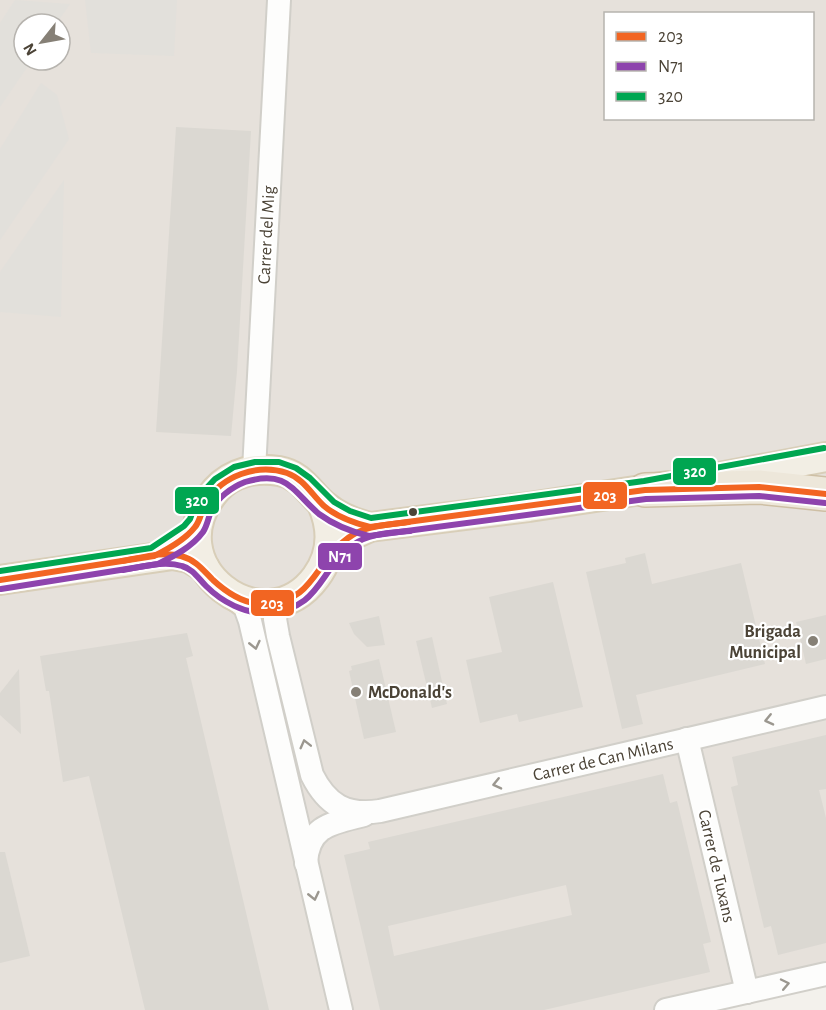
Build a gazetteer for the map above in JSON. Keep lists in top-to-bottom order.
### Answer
{
  "streets": {
    "street": ["Carrer del Mig", "Carrer de Can Milans", "Carrer de Tuxans"]
  },
  "crossings": [
    ["Carrer del Mig", "Carrer de Can Milans"],
    ["Carrer de Can Milans", "Carrer de Tuxans"]
  ],
  "places": ["Brigada Municipal", "McDonald's"],
  "lines": ["transit line 320", "transit line 203", "transit line N71"],
  "legend": ["203", "N71", "320"],
  "north": "bottom left"
}
